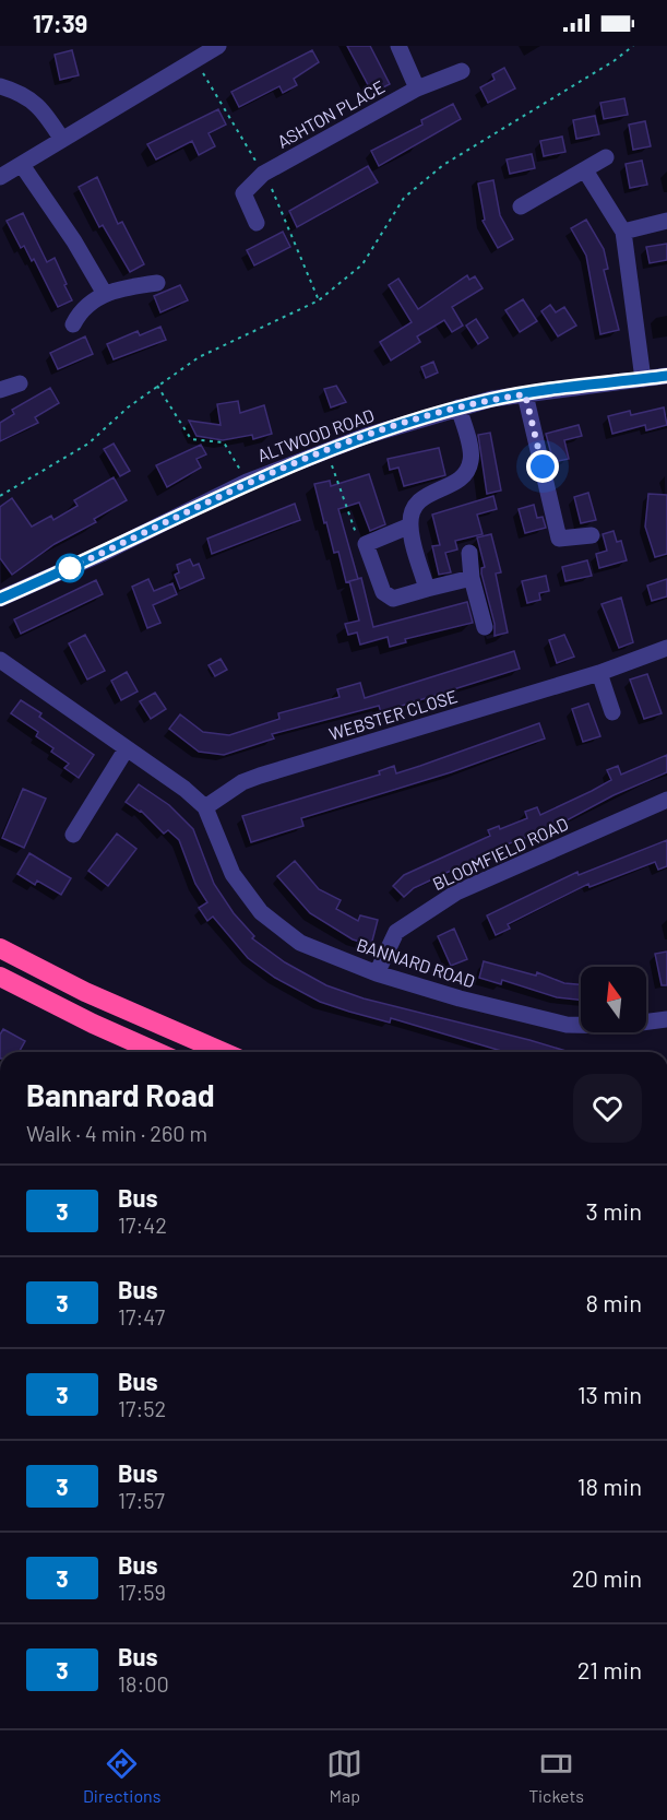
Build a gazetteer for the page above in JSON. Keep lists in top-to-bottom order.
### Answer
{
  "streets": {
    "street": [
      "ASHTON PLACE",
      "ALTWOOD ROAD",
      "WEBSTER CLOSE",
      "BLOOMFIELD ROAD",
      "BANNARD ROAD"
    ]
  },
  "crossings": [
    ["WEBSTER CLOSE", "BANNARD ROAD"],
    ["BLOOMFIELD ROAD", "BANNARD ROAD"]
  ],
  "lines": ["bus line 3"],
  "north": "top",
  "page": {
    "status": "17:39",
    "heading": ["Bannard Road", "Walk · 4 min · 260 m"],
    "list": [
      {
        "mark": "3",
        "name": "Bus",
        "note": "17:42",
        "value": "3 min"
      },
      {
        "mark": "3",
        "name": "Bus",
        "note": "17:47",
        "value": "8 min"
      },
      {
        "mark": "3",
        "name": "Bus",
        "note": "17:52",
        "value": "13 min"
      },
      {
        "mark": "3",
        "name": "Bus",
        "note": "17:57",
        "value": "18 min"
      },
      {
        "mark": "3",
        "name": "Bus",
        "note": "17:59",
        "value": "20 min"
      },
      {
        "mark": "3",
        "name": "Bus",
        "note": "18:00",
        "value": "21 min"
      }
    ],
    "tabs": ["Directions", "Map", "Tickets"]
  }
}
